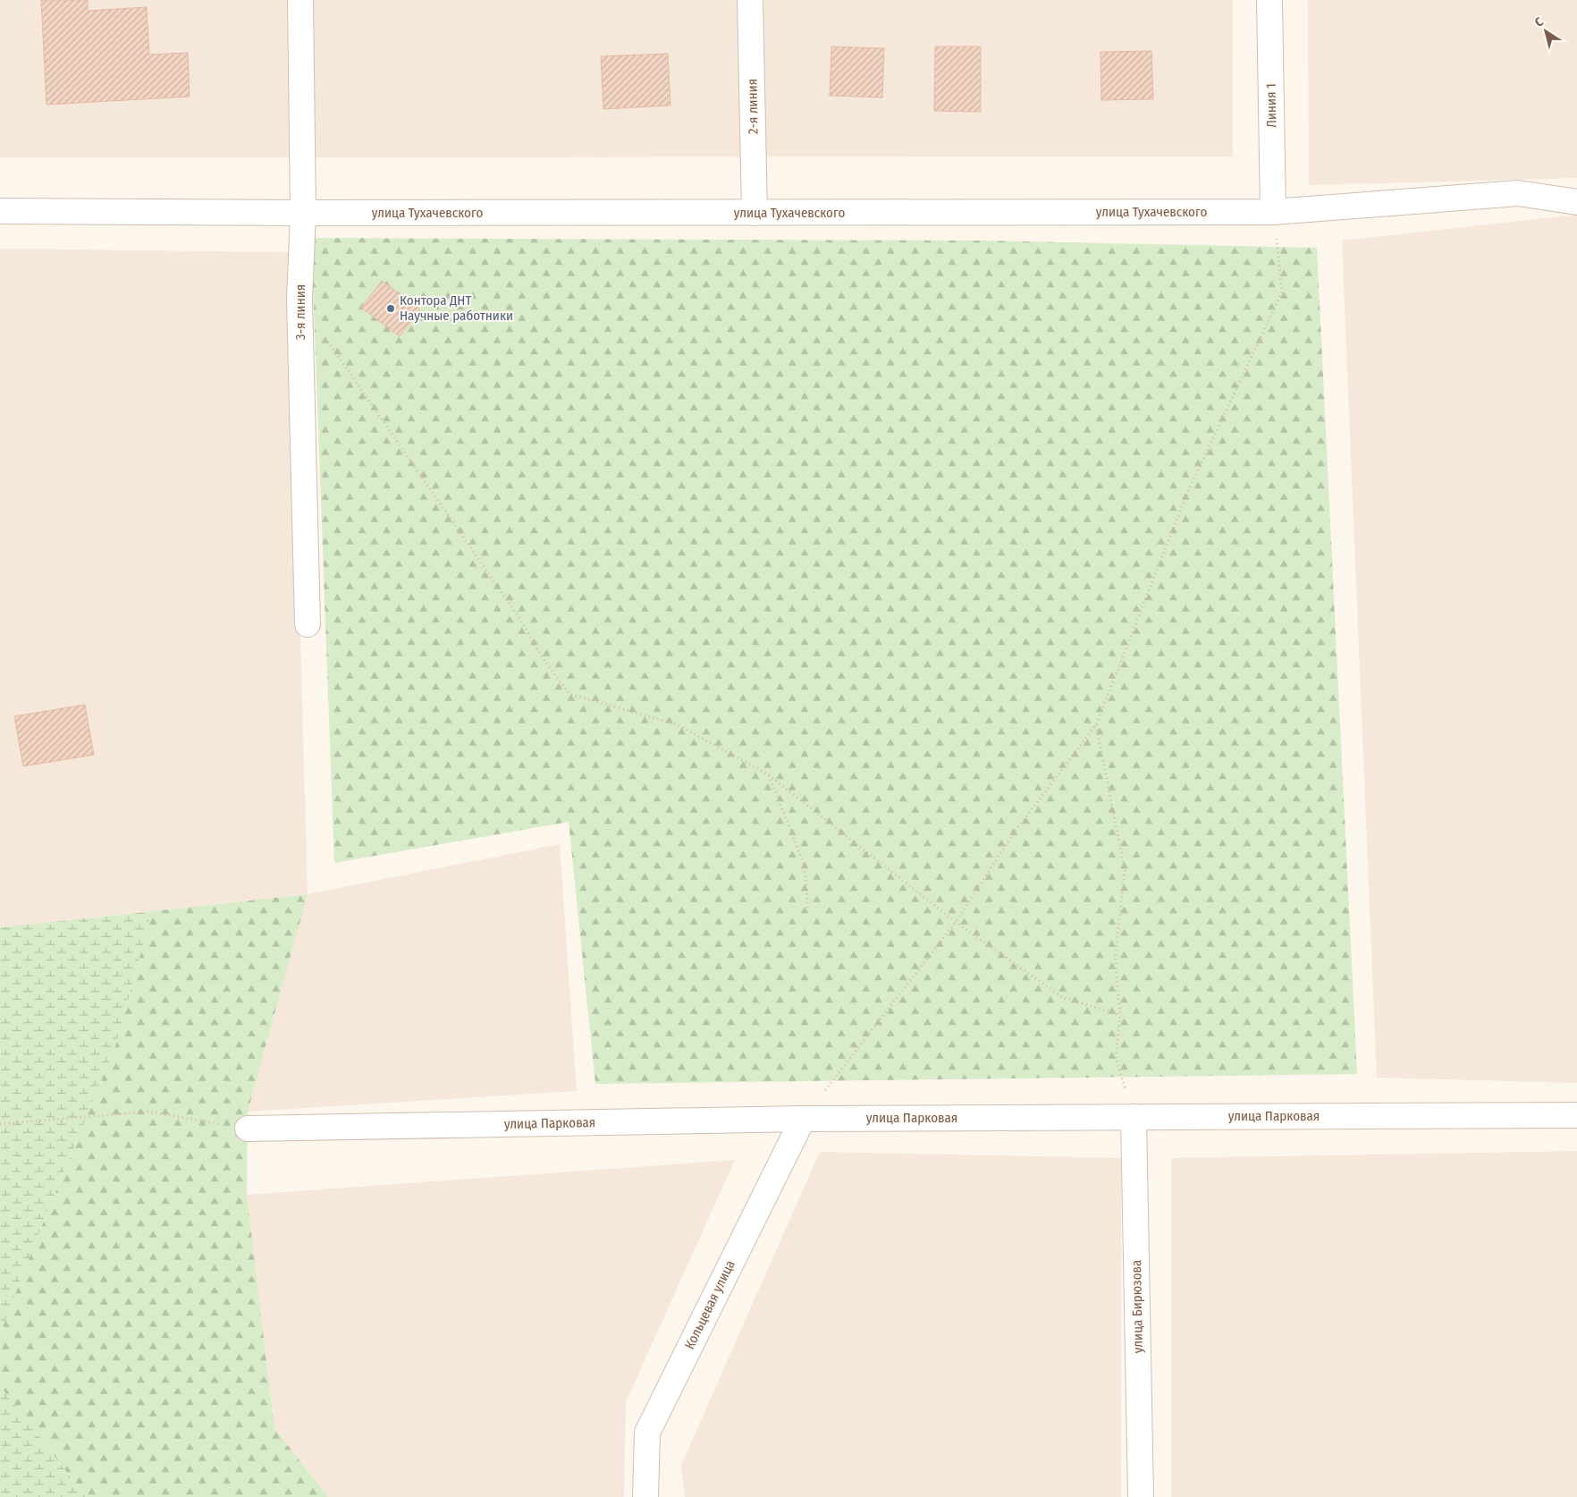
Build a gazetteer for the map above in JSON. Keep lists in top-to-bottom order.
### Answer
{
  "streets": {
    "street": [
      "Линия 1",
      "2-я линия",
      "улица Тухачевского",
      "3-я линия",
      "улица Парковая",
      "Кольцевая улица",
      "улица Бирюзова"
    ]
  },
  "crossings": [
    ["Линия 1", "улица Тухачевского"],
    ["2-я линия", "улица Тухачевского"],
    ["улица Тухачевского", "3-я линия"],
    ["улица Парковая", "Кольцевая улица"],
    ["улица Парковая", "улица Бирюзова"]
  ],
  "places": ["Контора ДНТ Научные работники"],
  "north": "top left"
}
